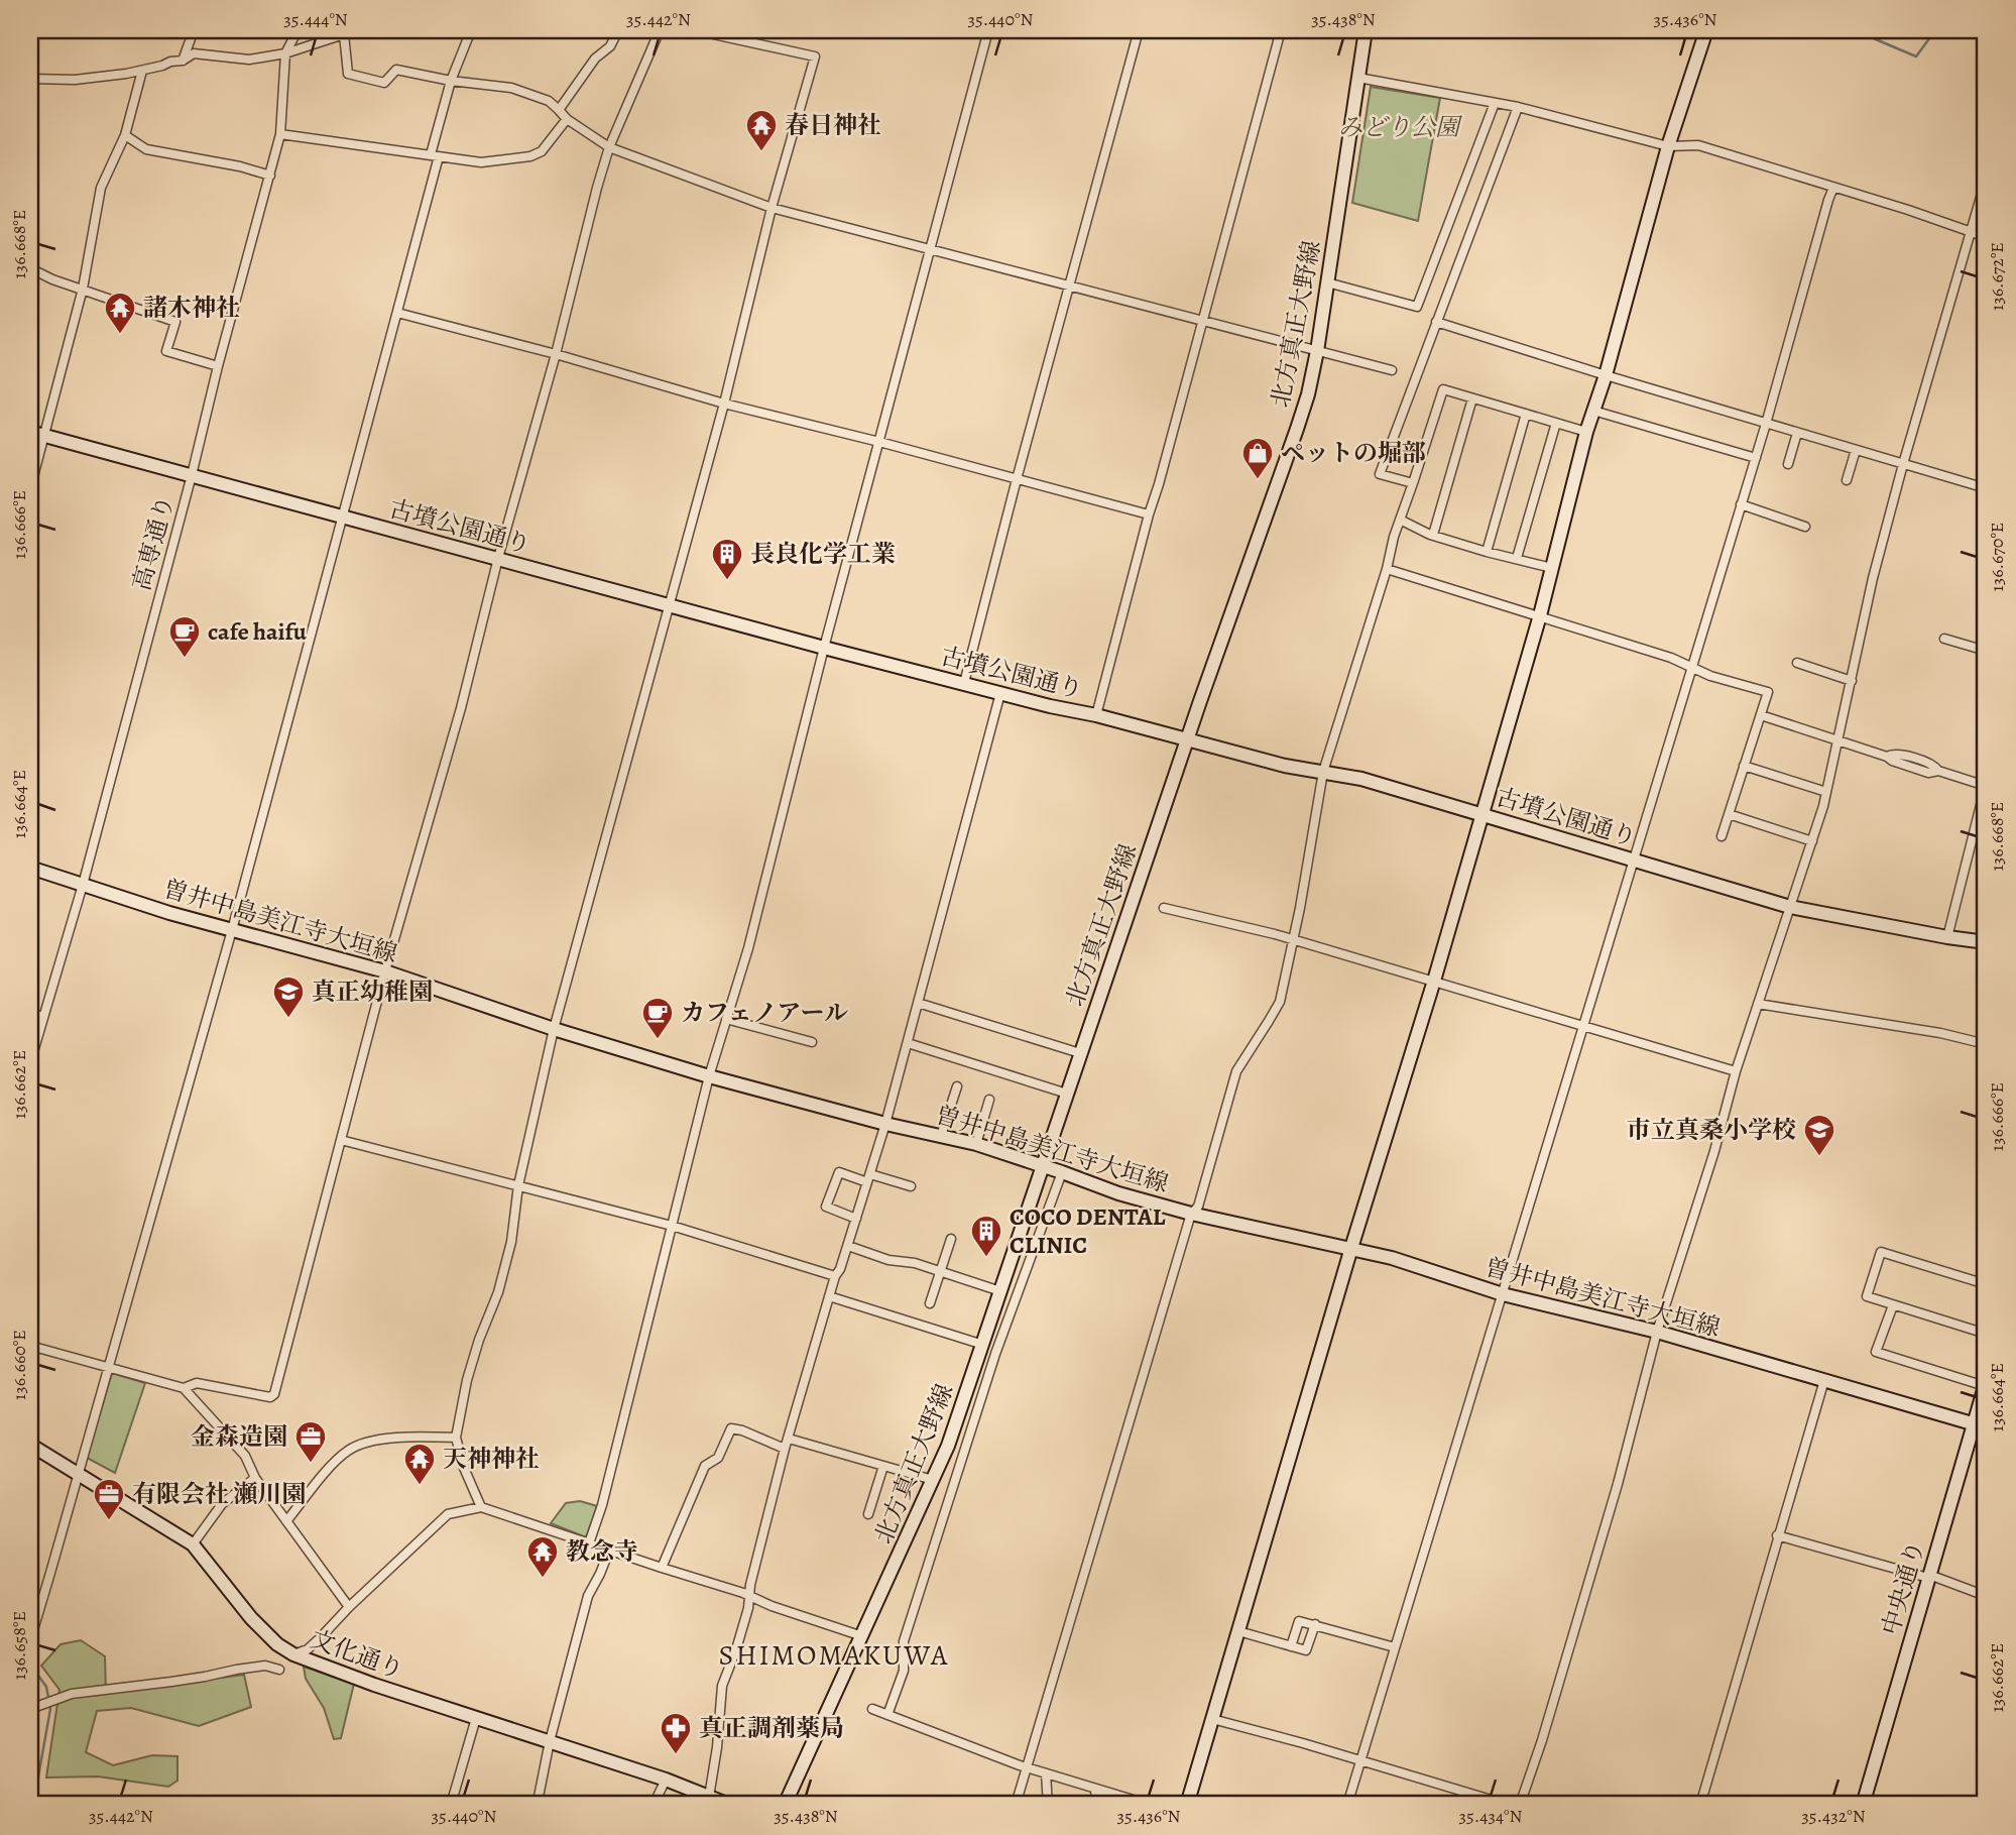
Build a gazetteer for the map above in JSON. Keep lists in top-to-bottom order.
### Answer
{
  "streets": {
    "street": [
      "北方真正大野線",
      "古墳公園通り",
      "高専通り",
      "曽井中島美江寺大垣線",
      "中央通り",
      "文化通り"
    ]
  },
  "crossings": [
    ["北方真正大野線", "古墳公園通り"],
    ["北方真正大野線", "曽井中島美江寺大垣線"],
    ["古墳公園通り", "高専通り"],
    ["高専通り", "曽井中島美江寺大垣線"],
    ["曽井中島美江寺大垣線", "中央通り"]
  ],
  "districts": ["SHIMOMAKUWA"],
  "parks": ["みどり公園"],
  "places": {
    "temple": [
      "春日神社",
      "諸木神社",
      "天神神社",
      "教念寺"
    ],
    "shop": ["ペットの堀部"],
    "building": ["長良化学工業", "COCO DENTAL CLINIC"],
    "cafe": ["cafe haifu", "カフェノアール"],
    "school or university": ["真正幼稚園", "市立真桑小学校"],
    "office": ["金森造園", "有限会社 瀬川園"],
    "pharmacy": ["真正調剤薬局"]
  },
  "coordinates": [
    "35.444°N",
    "35.442°N",
    "35.440°N",
    "35.438°N",
    "35.436°N",
    "136.668°E",
    "136.672°E",
    "136.666°E",
    "136.670°E",
    "136.664°E",
    "136.662°E",
    "136.660°E",
    "136.658°E",
    "35.434°N",
    "35.432°N"
  ]
}
